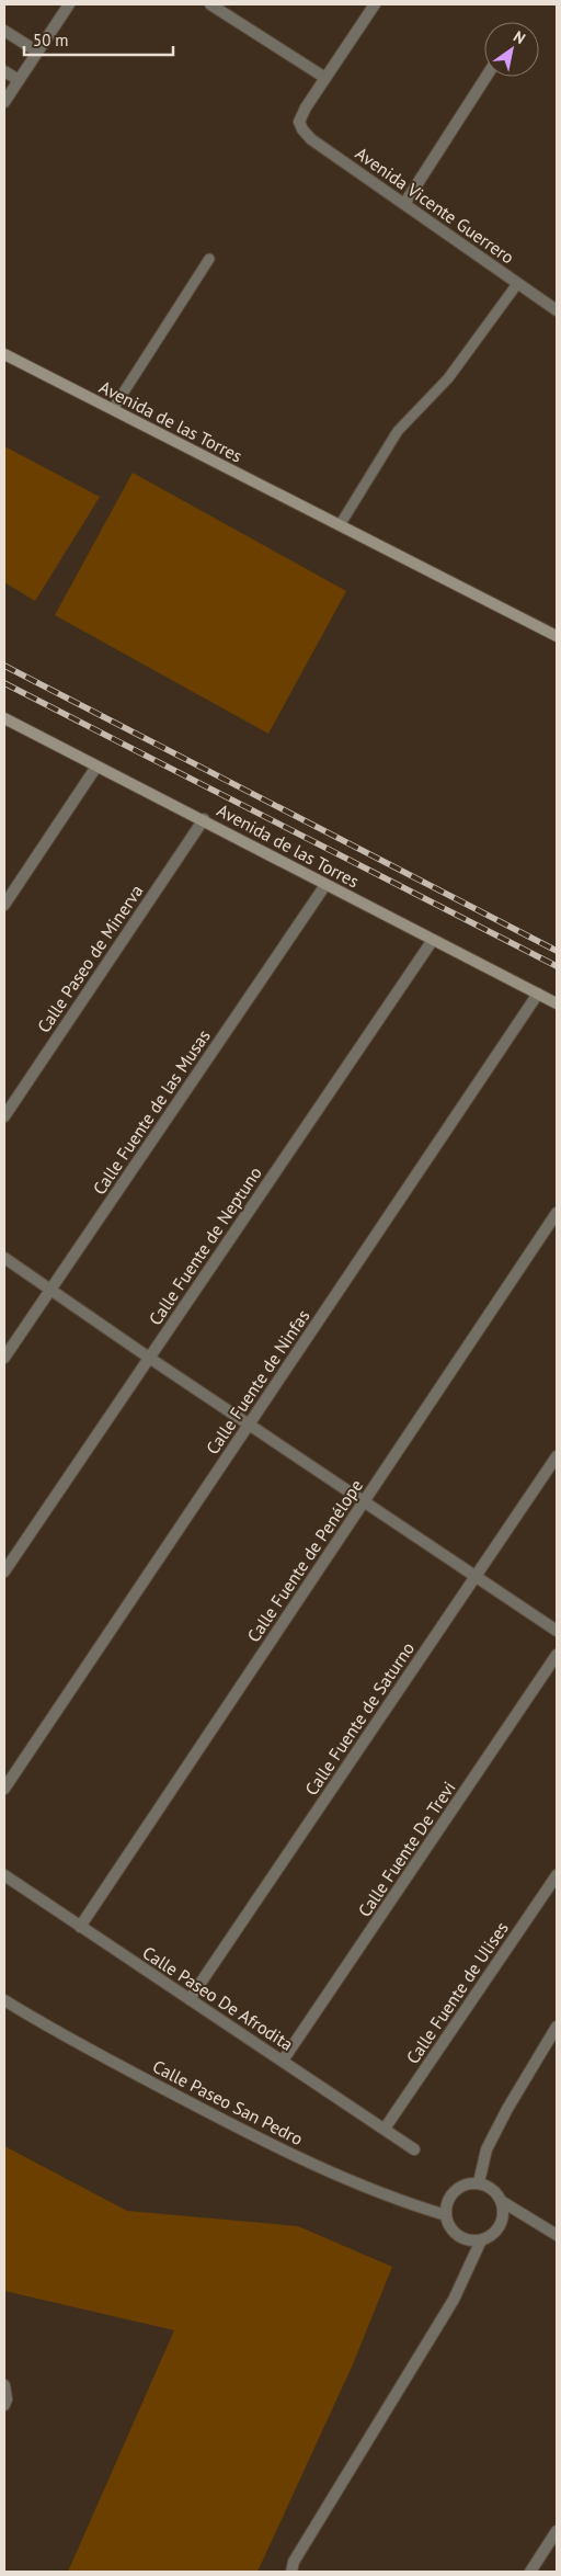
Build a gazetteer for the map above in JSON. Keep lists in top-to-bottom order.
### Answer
{
  "streets": {
    "main road": ["Avenida de las Torres"],
    "street": [
      "Avenida Vicente Guerrero",
      "Calle Paseo de Minerva",
      "Calle Fuente de las Musas",
      "Calle Fuente de Neptuno",
      "Calle Fuente de Ninfas",
      "Calle Fuente de Penélope",
      "Calle Fuente de Saturno",
      "Calle Fuente De Trevi",
      "Calle Fuente de Ulises",
      "Calle Paseo De Afrodita",
      "Calle Paseo San Pedro"
    ]
  },
  "crossings": [
    ["Avenida de las Torres", "Calle Paseo de Minerva"],
    ["Avenida de las Torres", "Calle Fuente de las Musas"],
    ["Avenida de las Torres", "Calle Fuente de Neptuno"],
    ["Avenida de las Torres", "Calle Fuente de Ninfas"],
    ["Calle Fuente de Penélope", "Calle Paseo De Afrodita"],
    ["Calle Fuente de Saturno", "Calle Paseo De Afrodita"],
    ["Calle Fuente De Trevi", "Calle Paseo De Afrodita"],
    ["Calle Fuente de Ulises", "Calle Paseo De Afrodita"]
  ],
  "scale_bar": "50 m",
  "north": "top right"
}
